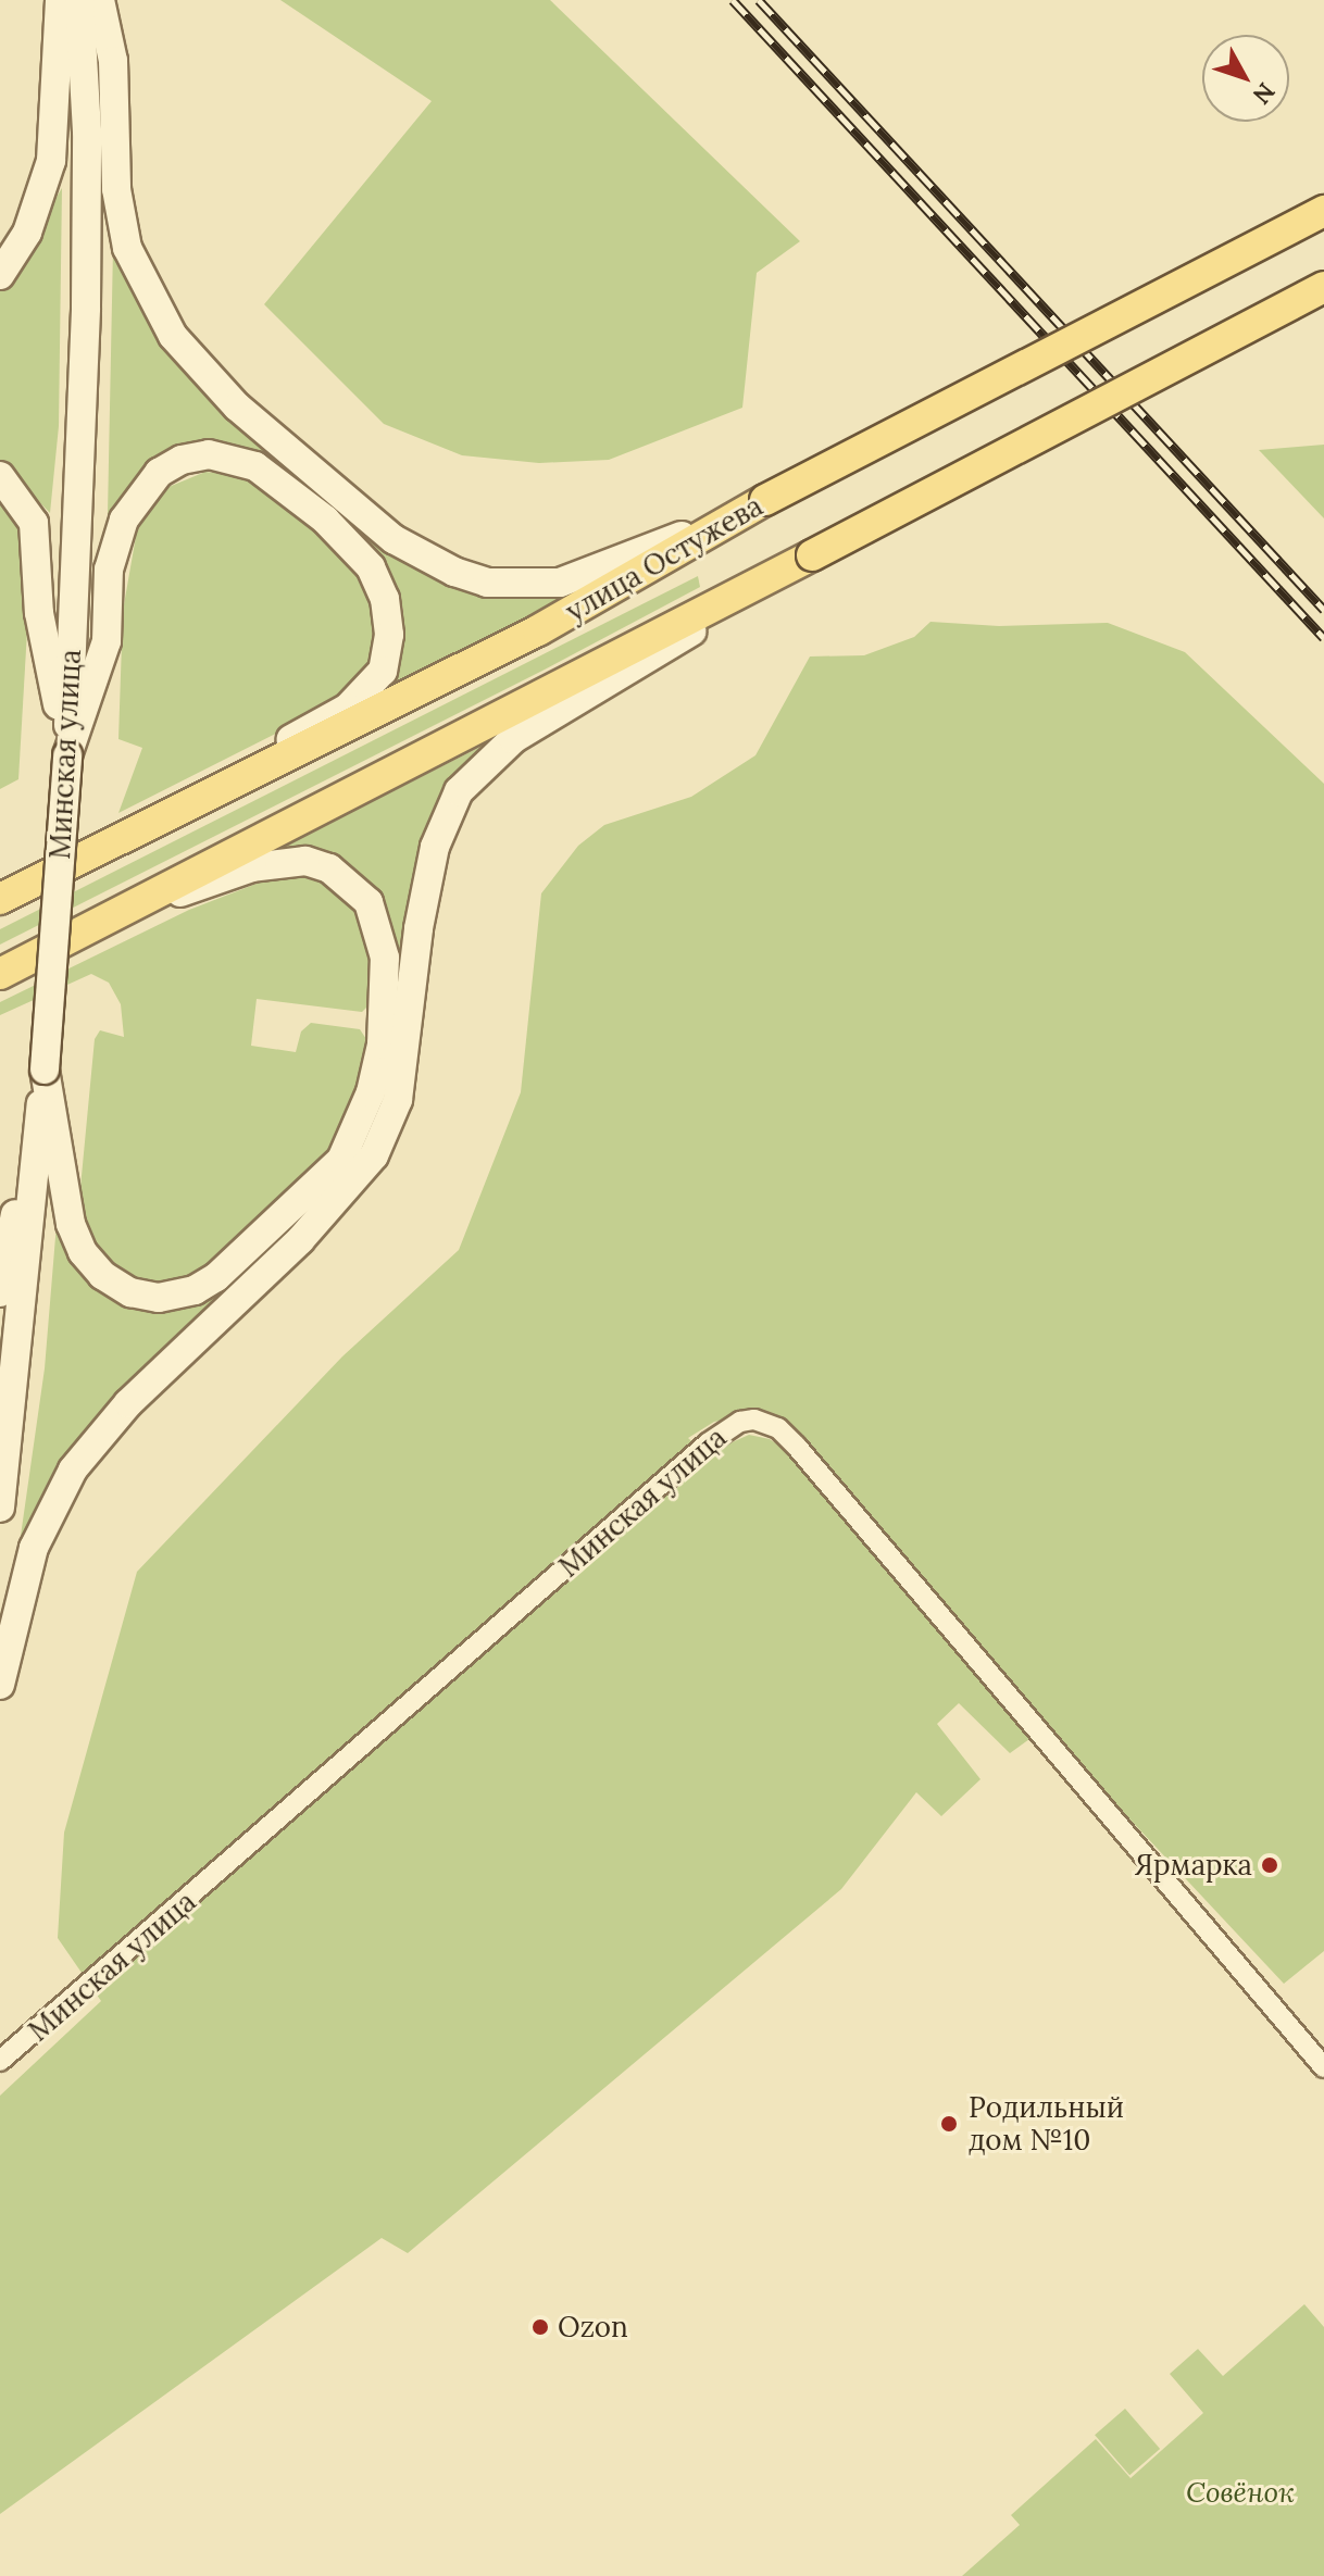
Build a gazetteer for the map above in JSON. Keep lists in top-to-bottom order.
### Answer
{
  "streets": {
    "main road": ["улица Остужева"],
    "street": ["Минская улица"]
  },
  "parks": ["Совёнок"],
  "places": ["Ярмарка", "Родильный дом №10", "Ozon"],
  "north": "bottom right"
}
